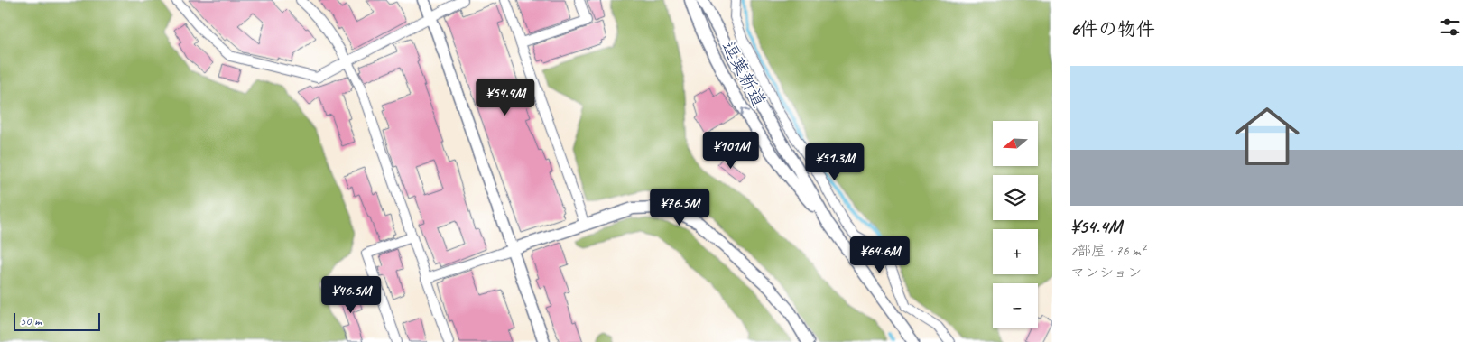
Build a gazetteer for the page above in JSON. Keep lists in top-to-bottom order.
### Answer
{
  "streets": {
    "street": ["逗葉新道"]
  },
  "scale_bar": "50 m",
  "north": "left",
  "page": {
    "heading": "6件の物件",
    "list": [
      {
        "name": "¥54.4M",
        "note": "2部屋 · 76 m² · マンション"
      }
    ],
    "price": [
      "¥54.4M",
      "¥101M",
      "¥51.3M",
      "¥76.5M",
      "¥64.6M",
      "¥46.5M"
    ],
    "map_buttons": ["+", "−"],
    "scale": "50 m"
  }
}
